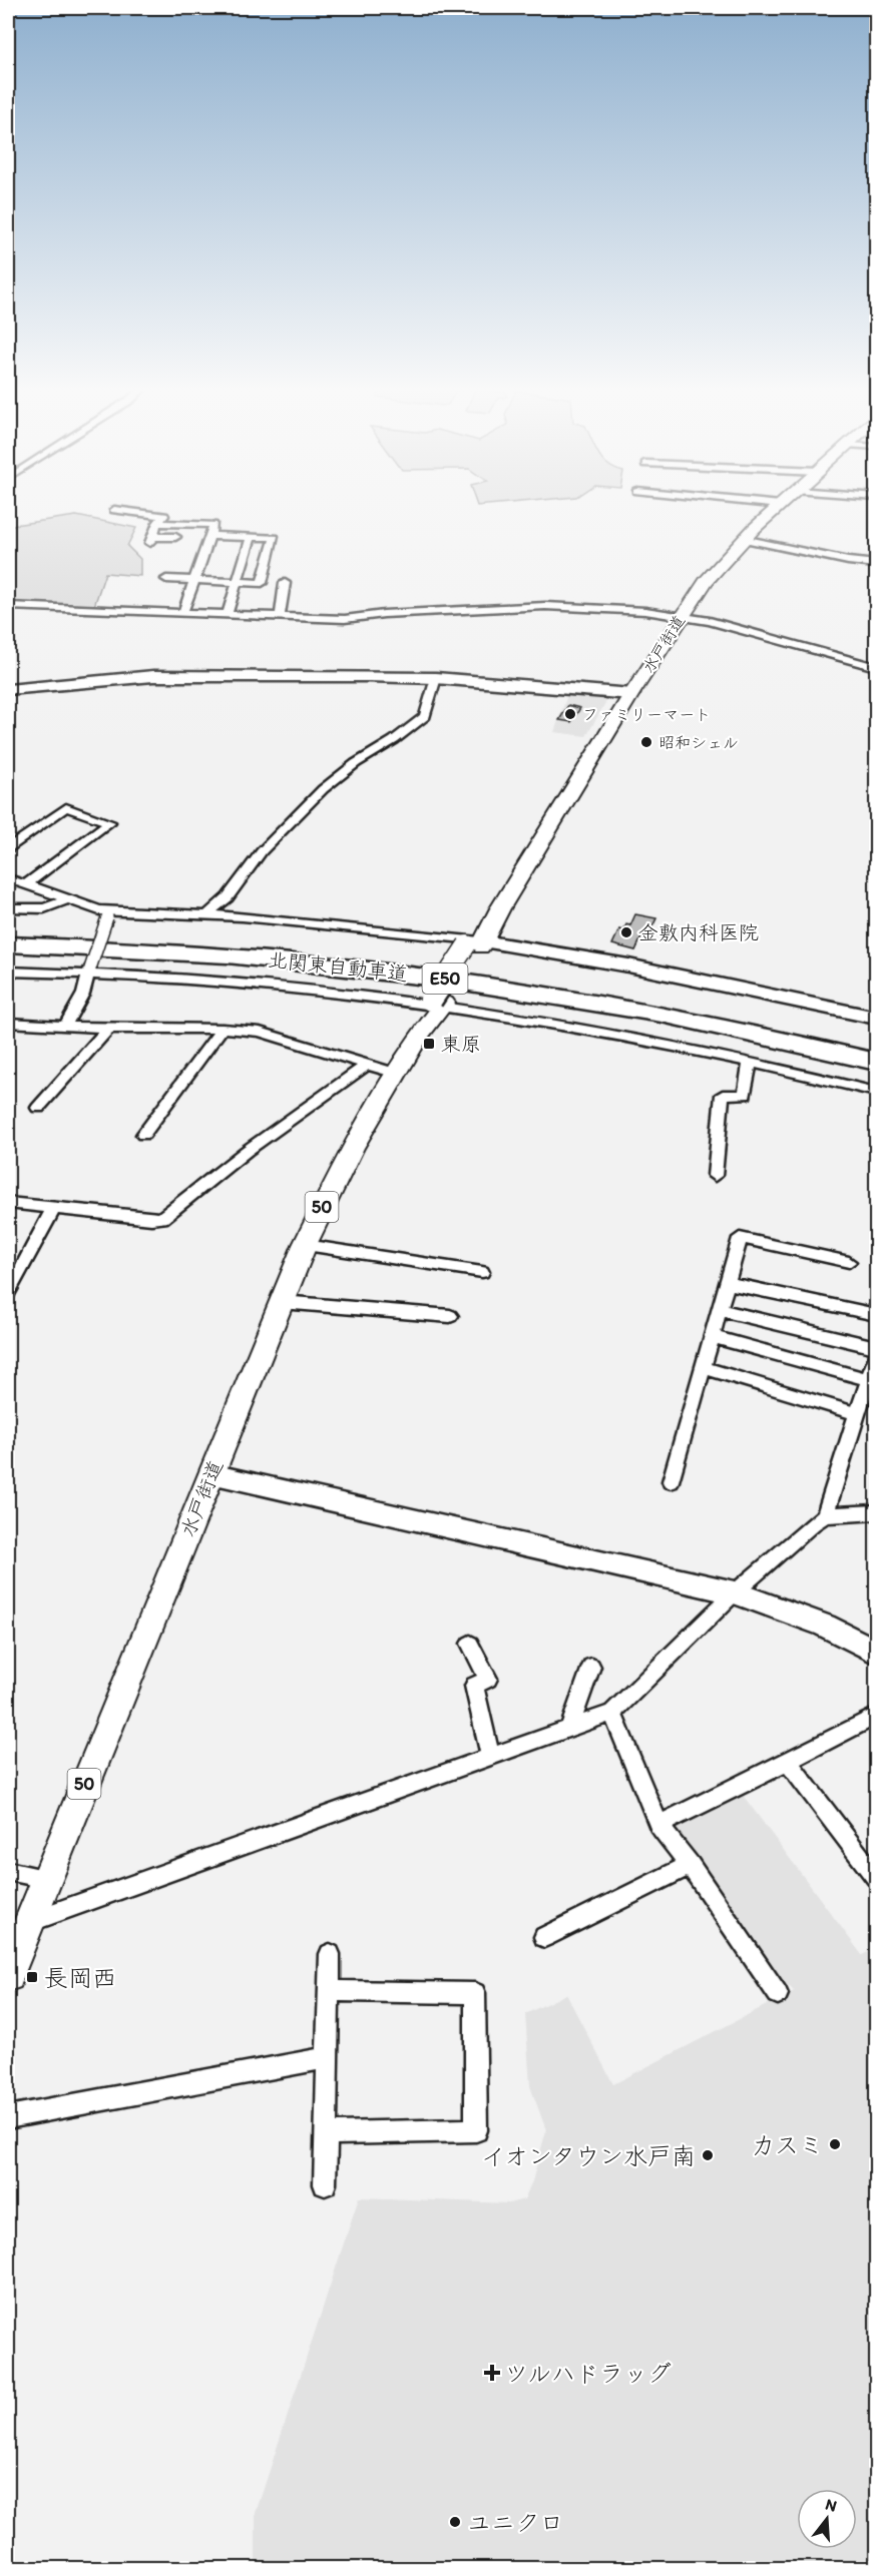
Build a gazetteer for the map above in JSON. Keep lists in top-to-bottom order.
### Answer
{
  "streets": {
    "highway": ["北関東自動車道", "E50"],
    "main road": ["水戸街道", "50"]
  },
  "places": {
    "other": [
      "ファミリーマート",
      "昭和シェル",
      "金敷内科医院",
      "カスミ",
      "イオンタウン水戸南",
      "ユニクロ"
    ],
    "transit": ["東原", "長岡西"],
    "health": ["ツルハドラッグ"]
  },
  "north": "top"
}
